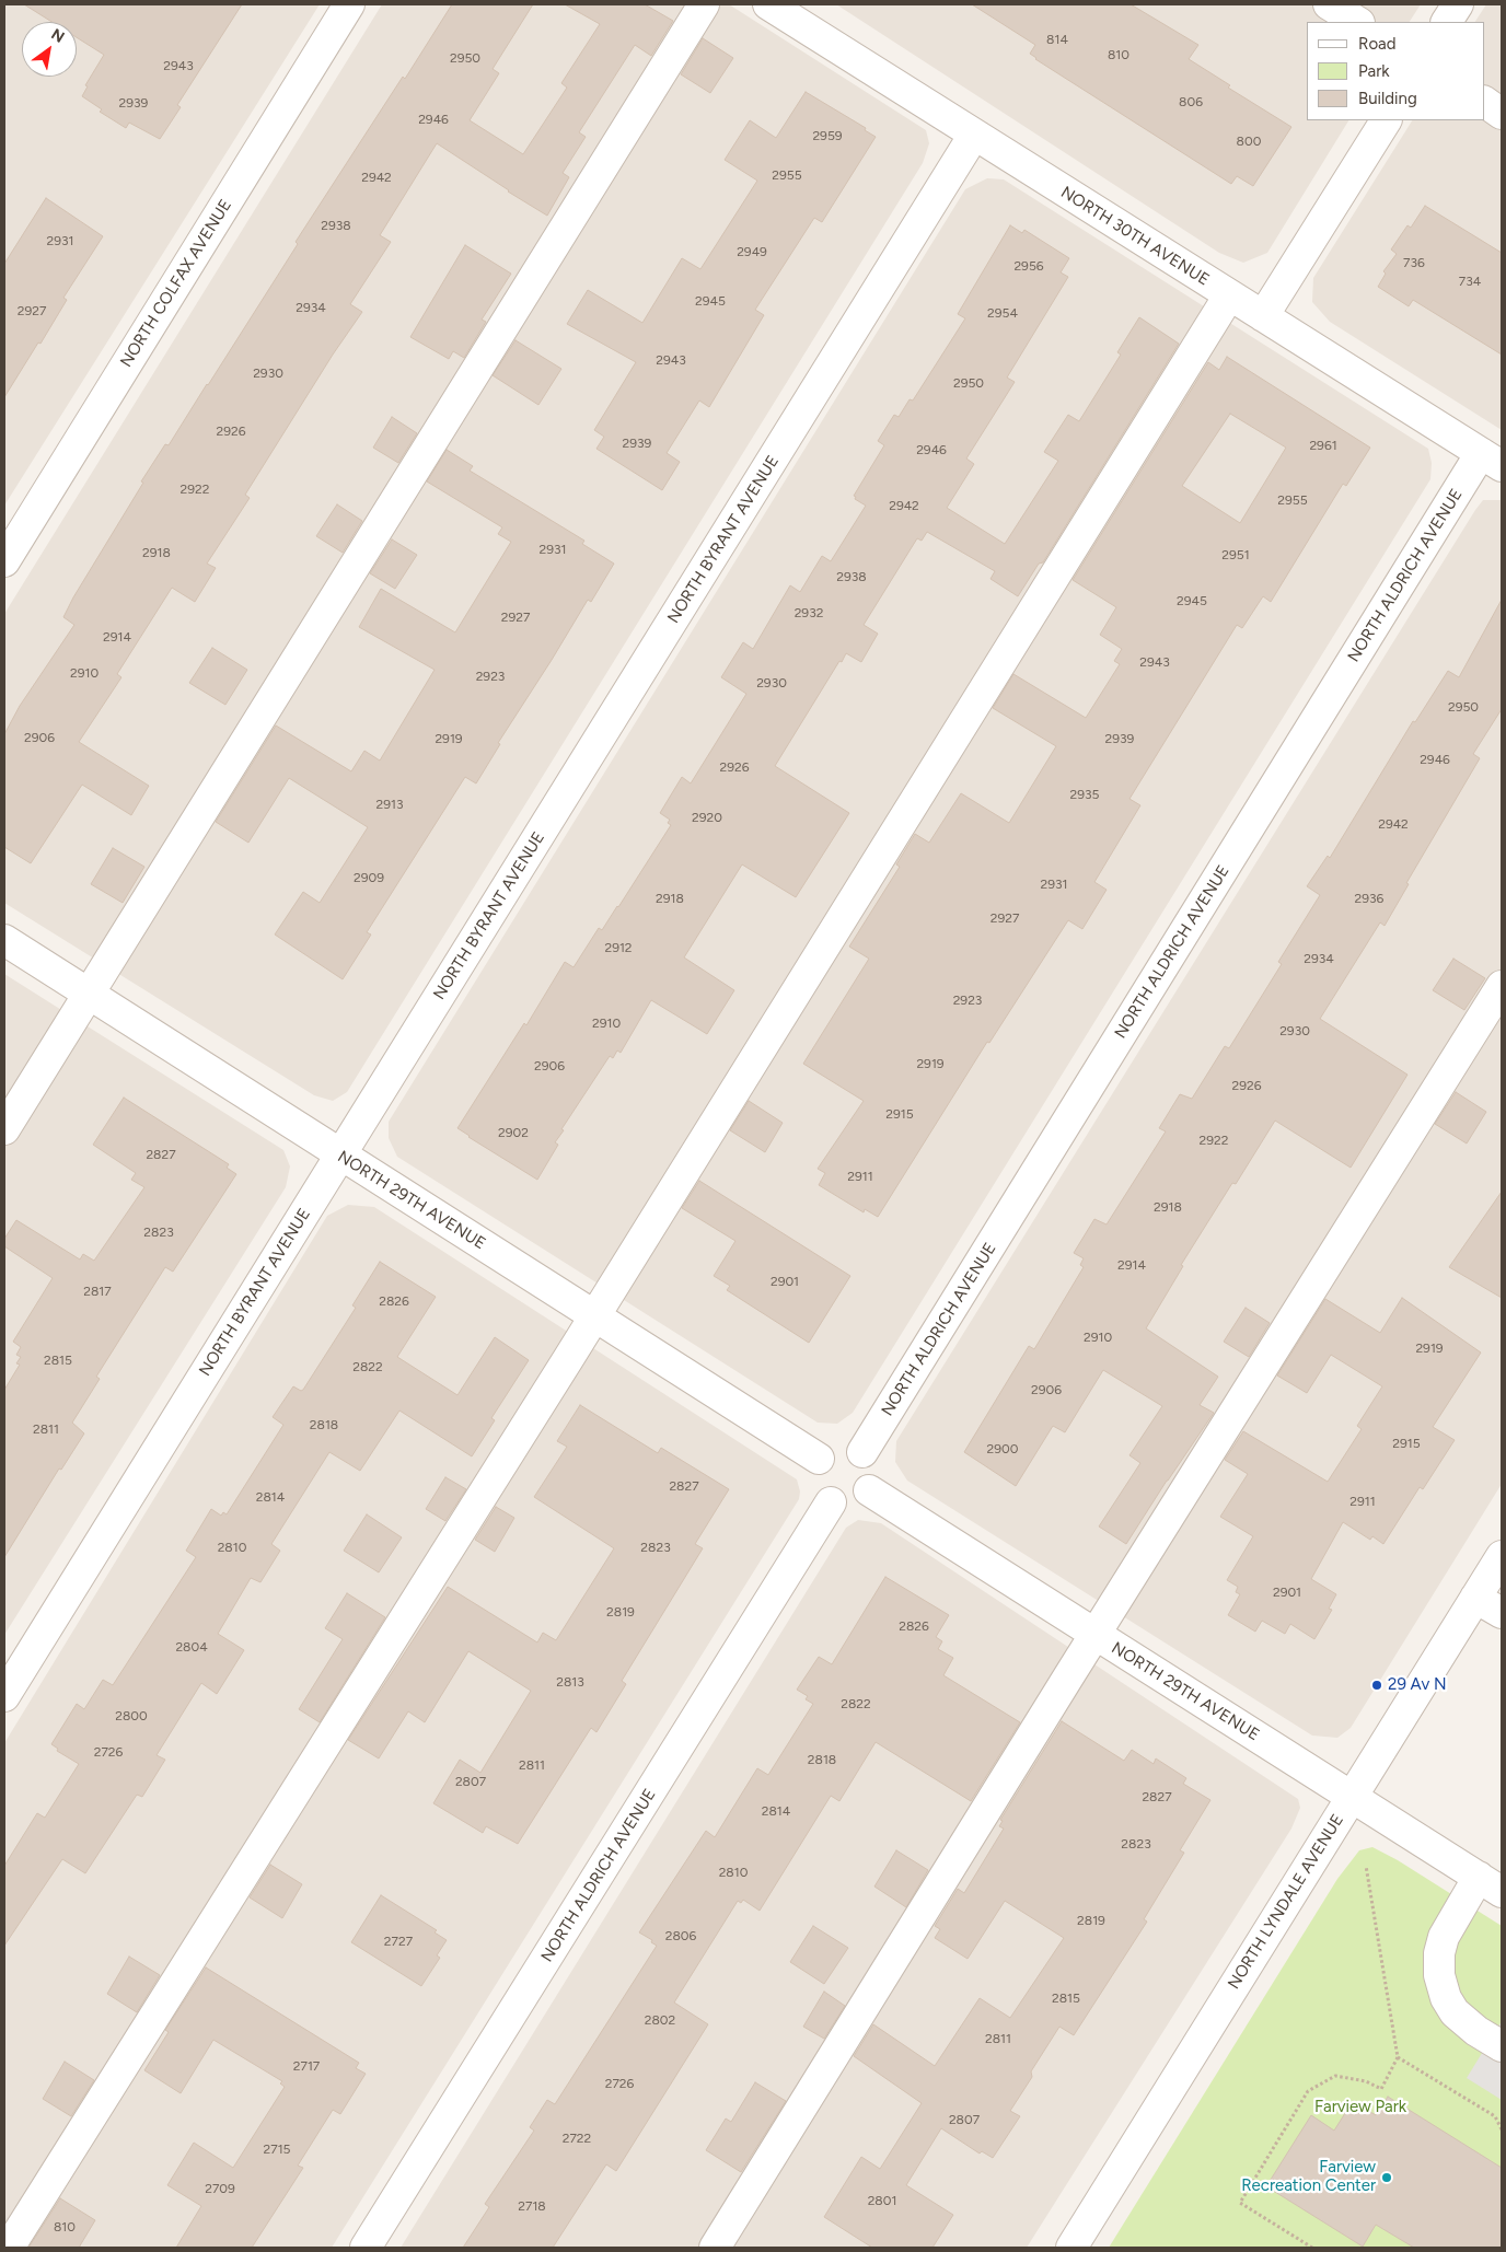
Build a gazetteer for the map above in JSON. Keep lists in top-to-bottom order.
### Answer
{
  "streets": {
    "street": [
      "NORTH 30TH AVENUE",
      "NORTH COLFAX AVENUE",
      "NORTH BYRANT AVENUE",
      "NORTH ALDRICH AVENUE",
      "NORTH 29TH AVENUE",
      "NORTH LYNDALE AVENUE"
    ]
  },
  "crossings": [
    ["NORTH 30TH AVENUE", "NORTH BYRANT AVENUE"],
    ["NORTH 30TH AVENUE", "NORTH ALDRICH AVENUE"],
    ["NORTH BYRANT AVENUE", "NORTH 29TH AVENUE"],
    ["NORTH ALDRICH AVENUE", "NORTH 29TH AVENUE"],
    ["NORTH 29TH AVENUE", "NORTH LYNDALE AVENUE"]
  ],
  "parks": ["Farview Park"],
  "places": ["29 Av N", "Farview Recreation Center"],
  "house_numbers": [
    "814",
    "810",
    "2950",
    "2943",
    "806",
    "2939",
    "2946",
    "2959",
    "800",
    "2955",
    "2942",
    "2938",
    "2931",
    "2949",
    "736",
    "2956",
    "734",
    "2945",
    "2934",
    "2927",
    "2954",
    "2943",
    "2930",
    "2950",
    "2926",
    "2939",
    "2961",
    "2946",
    "2922",
    "2955",
    "2942",
    "2931",
    "2918",
    "2951",
    "2938",
    "2945",
    "2932",
    "2927",
    "2914",
    "2943",
    "2910",
    "2923",
    "2930",
    "2950",
    "2906",
    "2919",
    "2939",
    "2946",
    "2926",
    "2935",
    "2913",
    "2920",
    "2942",
    "2909",
    "2931",
    "2918",
    "2936",
    "2927",
    "2912",
    "2934",
    "2923",
    "2910",
    "2930",
    "2919",
    "2906",
    "2926",
    "2915",
    "2902",
    "2922",
    "2827",
    "2911",
    "2918",
    "2823",
    "2914",
    "2901",
    "2817",
    "2826",
    "2910",
    "2919",
    "2815",
    "2822",
    "2906",
    "2818",
    "2811",
    "2915",
    "2900",
    "2827",
    "2814",
    "2911",
    "2810",
    "2823",
    "2901",
    "2819",
    "2826",
    "2804",
    "2813",
    "2822",
    "2800",
    "2726",
    "2818",
    "2811",
    "2807",
    "2827",
    "2814",
    "2823",
    "2810",
    "2819",
    "2806",
    "2727",
    "2815",
    "2802",
    "2811",
    "2717",
    "2726",
    "2807",
    "2722",
    "2715",
    "2709",
    "2801",
    "2718",
    "810"
  ],
  "legend": ["Road", "Park", "Building"],
  "north": "top right"
}
